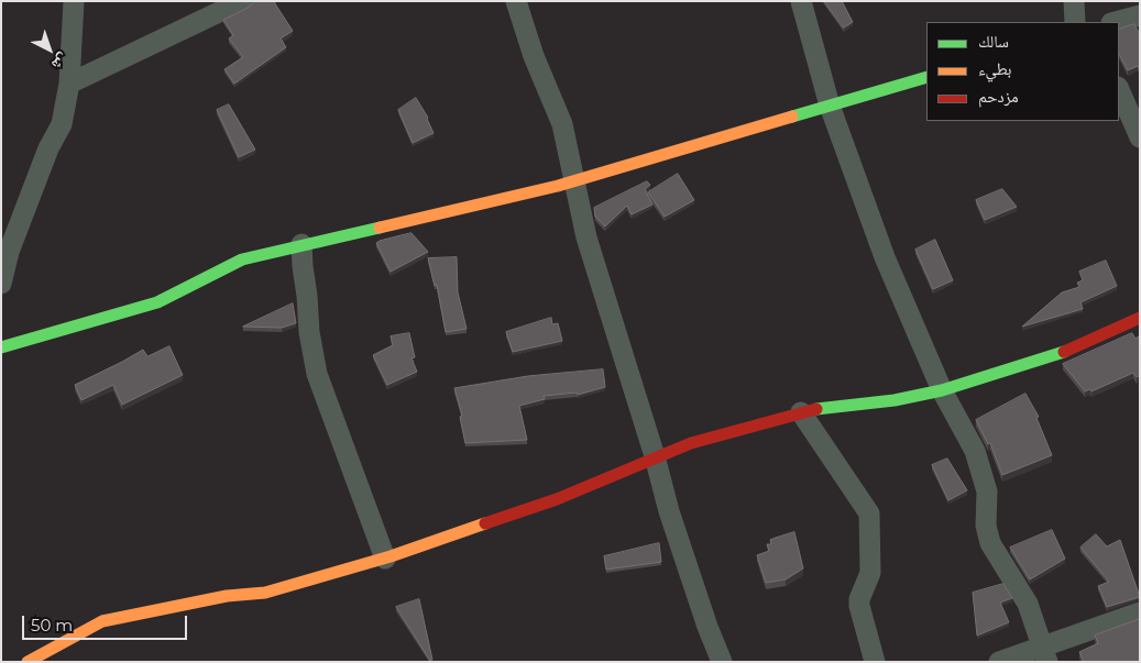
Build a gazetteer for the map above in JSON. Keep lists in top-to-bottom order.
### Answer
{
  "legend": ["سالك", "بطيء", "مزدحم"],
  "scale_bar": "50 m",
  "north": "bottom right"
}
